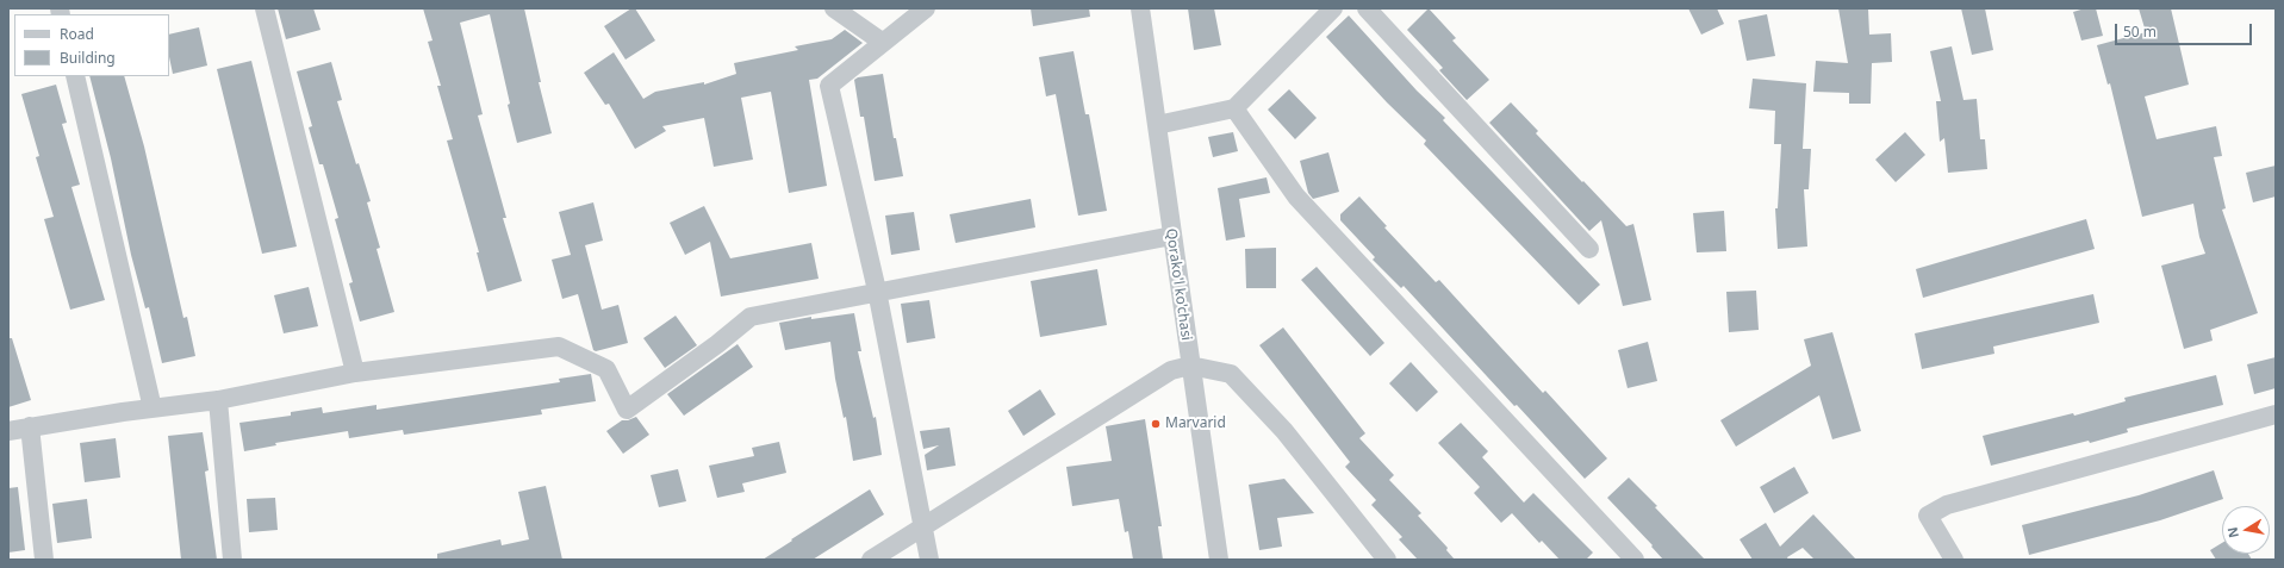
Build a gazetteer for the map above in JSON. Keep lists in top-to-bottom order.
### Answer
{
  "streets": {
    "street": ["Qorako'l ko'chasi"]
  },
  "places": ["Marvarid"],
  "legend": ["Road", "Building"],
  "scale_bar": "50 m",
  "north": "left"
}
